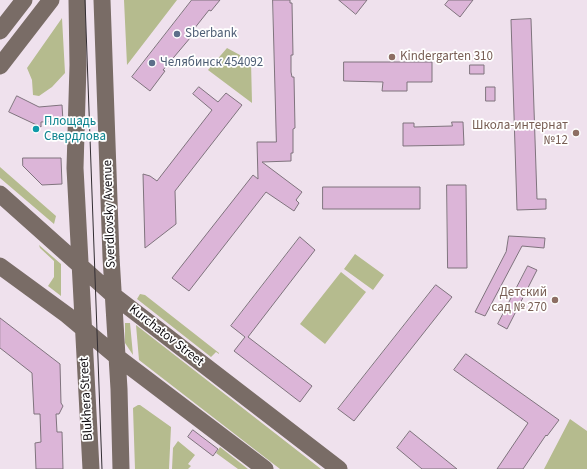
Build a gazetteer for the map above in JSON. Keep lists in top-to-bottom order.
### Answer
{
  "streets": {
    "main road": ["Sverdlovsky Avenue", "Kurchatov Street", "Blukhera Street"]
  },
  "crossings": [
    ["Sverdlovsky Avenue", "Kurchatov Street"]
  ],
  "places": [
    "Sberbank",
    "Kindergarten 310",
    "Челябинск 454092",
    "Площадь Свердлова",
    "Школа-интернат №12",
    "Детский сад № 270"
  ]
}
